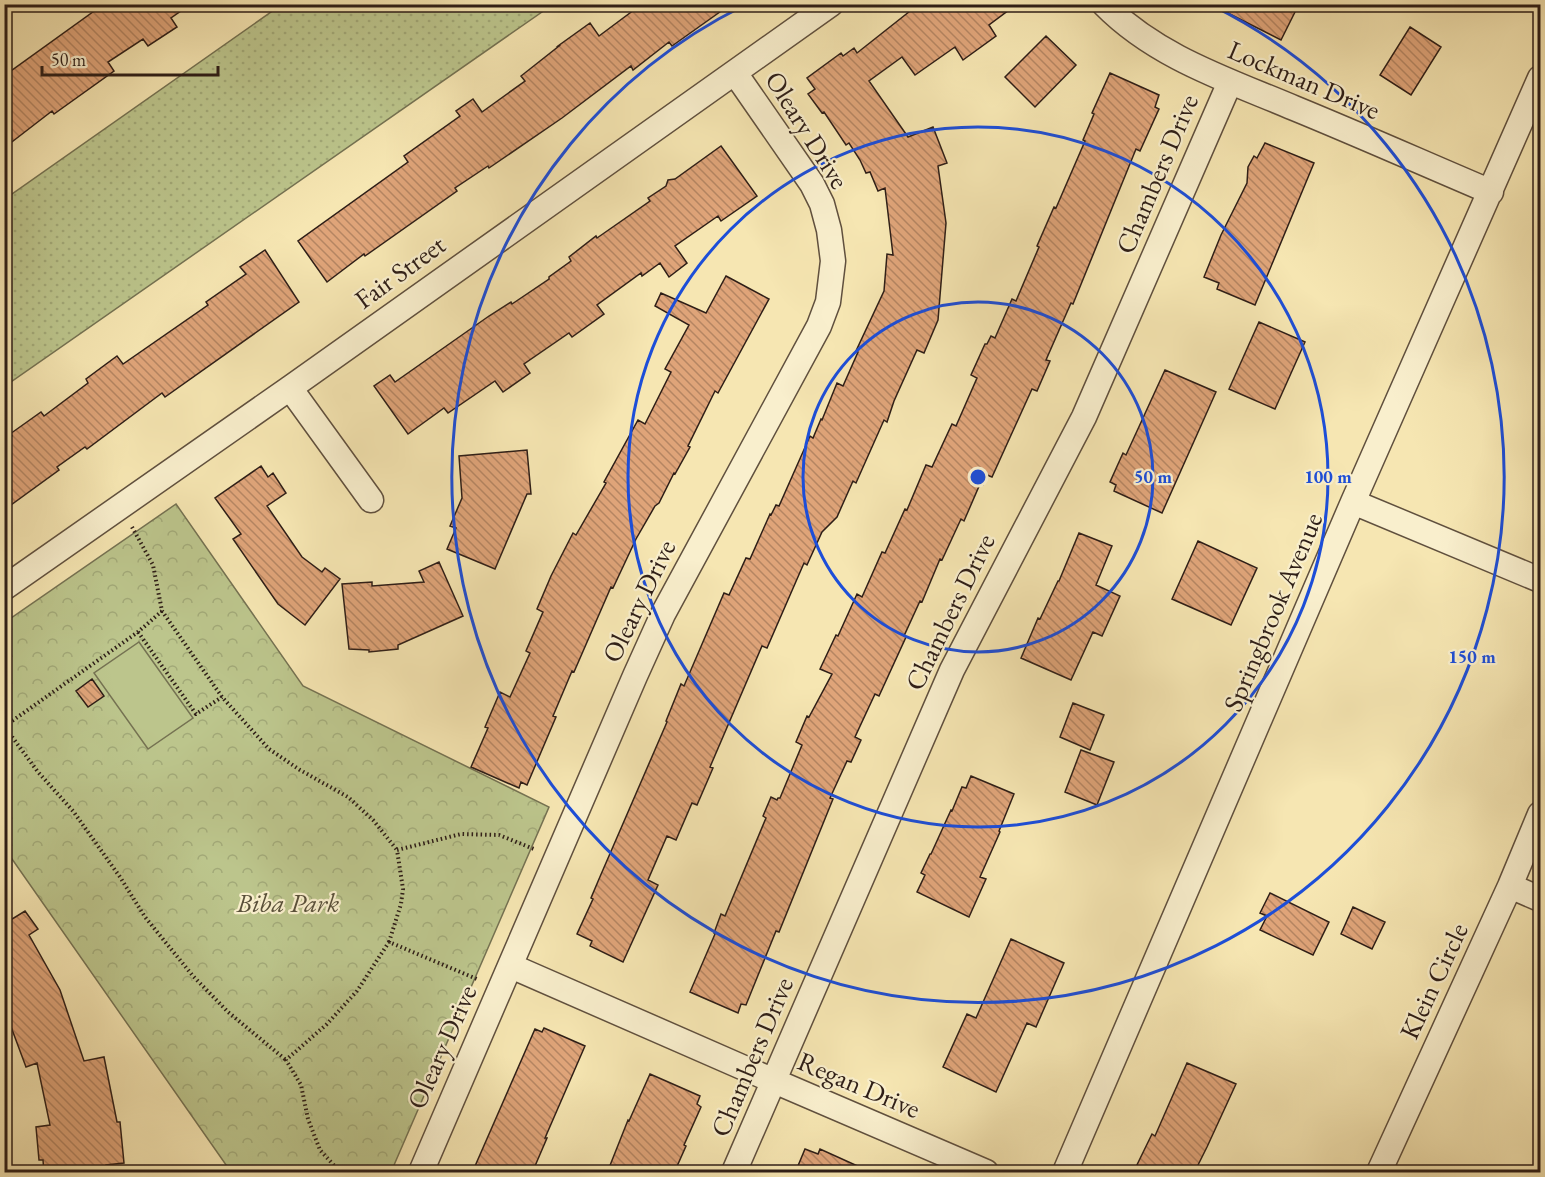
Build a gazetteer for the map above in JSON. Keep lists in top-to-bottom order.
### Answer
{
  "streets": {
    "street": [
      "Lockman Drive",
      "Oleary Drive",
      "Chambers Drive",
      "Fair Street",
      "Springbrook Avenue",
      "Klein Circle",
      "Regan Drive"
    ]
  },
  "crossings": [
    ["Lockman Drive", "Chambers Drive"],
    ["Lockman Drive", "Springbrook Avenue"],
    ["Oleary Drive", "Fair Street"],
    ["Oleary Drive", "Regan Drive"],
    ["Chambers Drive", "Regan Drive"]
  ],
  "parks": ["Biba Park"],
  "scale_bar": "50 m",
  "rings": ["50 m", "100 m", "150 m"]
}
